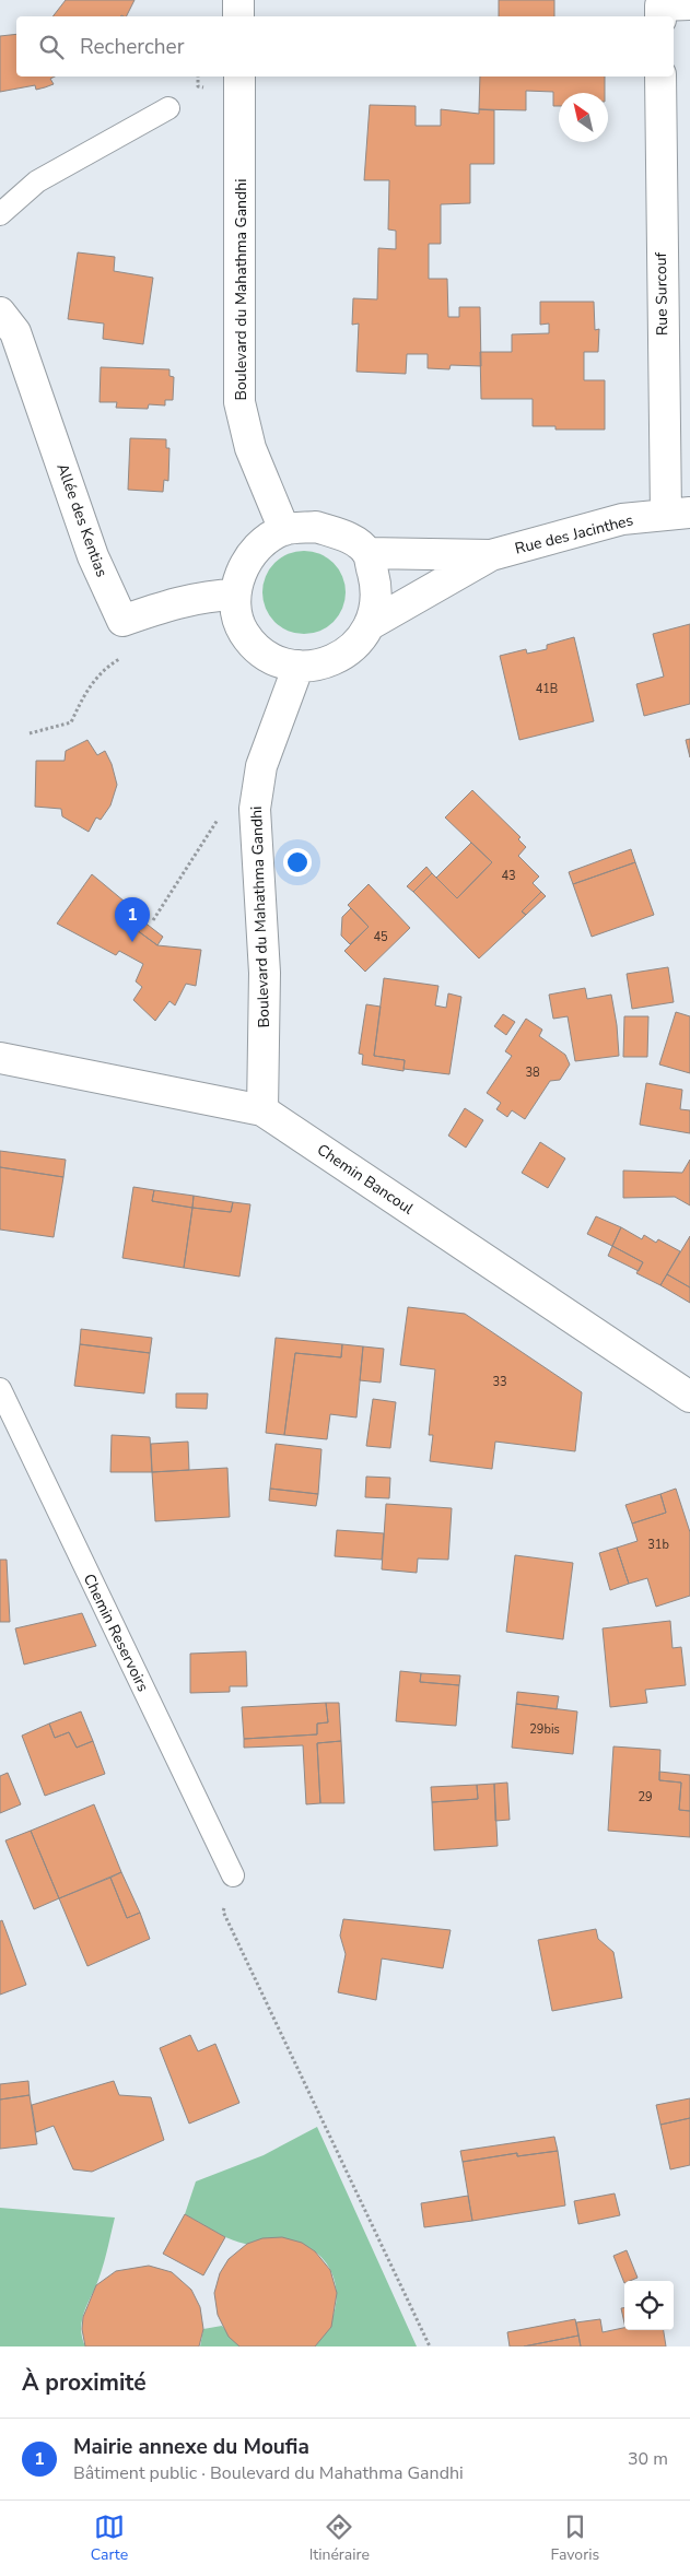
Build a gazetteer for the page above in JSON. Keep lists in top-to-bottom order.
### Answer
{
  "streets": {
    "street": [
      "Boulevard du Mahathma Gandhi",
      "Rue Surcouf",
      "Allée des Kentias",
      "Rue des Jacinthes",
      "Chemin Bancoul"
    ],
    "lane": ["Chemin Reservoirs"]
  },
  "crossings": [
    ["Boulevard du Mahathma Gandhi", "Allée des Kentias"],
    ["Boulevard du Mahathma Gandhi", "Rue des Jacinthes"],
    ["Boulevard du Mahathma Gandhi", "Chemin Bancoul"],
    ["Rue Surcouf", "Rue des Jacinthes"],
    ["Allée des Kentias", "Rue des Jacinthes"]
  ],
  "house_numbers": [
    "41B",
    "43",
    "45",
    "38",
    "33",
    "31b",
    "29bis",
    "29"
  ],
  "north": "top left",
  "page": {
    "search": "Rechercher",
    "pins": "1",
    "heading": "À proximité",
    "list": [
      {
        "mark": "1",
        "name": "Mairie annexe du Moufia",
        "note": "Bâtiment public · Boulevard du Mahathma Gandhi",
        "value": "30 m"
      }
    ],
    "nav": ["Carte", "Itinéraire", "Favoris"]
  }
}
